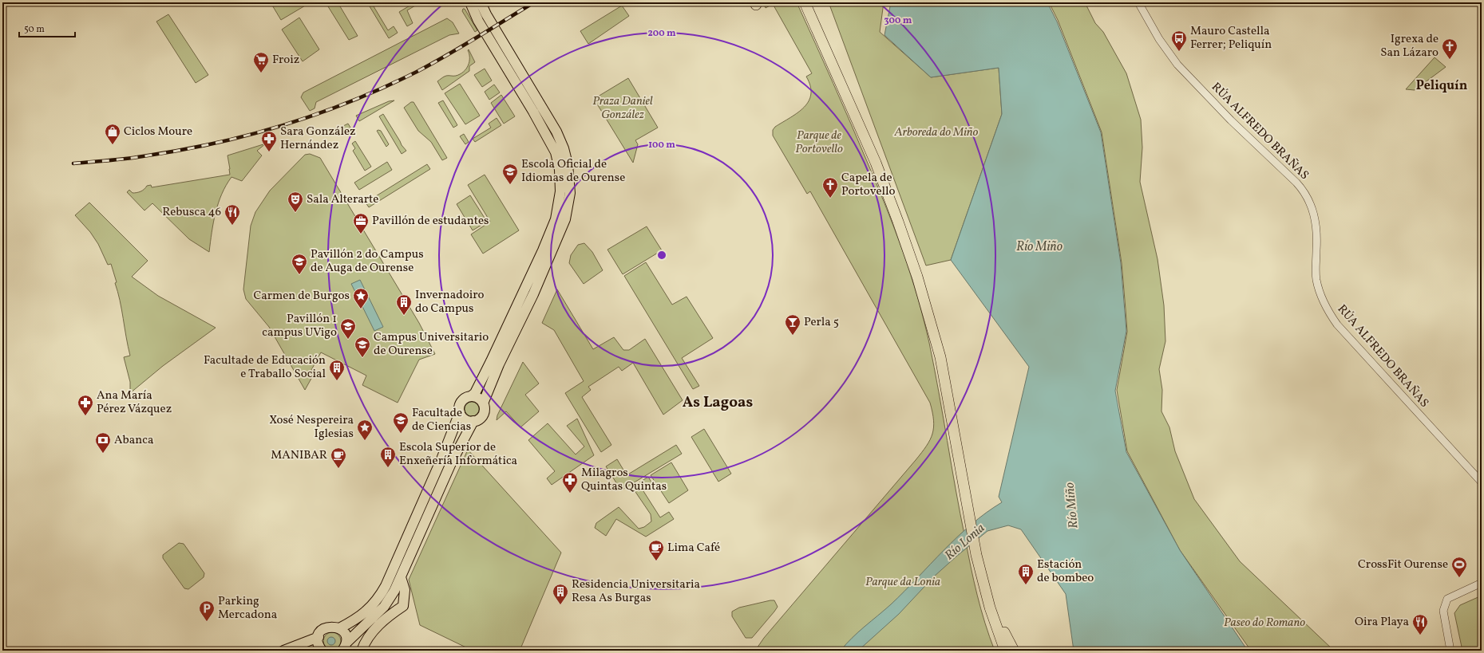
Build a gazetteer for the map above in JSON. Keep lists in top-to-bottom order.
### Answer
{
  "streets": {
    "street": ["RÚA ALFREDO BRAÑAS"]
  },
  "districts": ["Peliquín", "As Lagoas"],
  "water": ["Río Miño", "Río Lonia"],
  "parks": [
    "Praza Daniel González",
    "Arboreda do Miño",
    "Parque de Portovello",
    "Parque da Lonia",
    "Paseo do Romano"
  ],
  "places": {
    "bus stop": ["Mauro Castella Ferrer; Peliquín"],
    "church": ["Igrexa de San Lázaro", "Capela de Portovello"],
    "supermarket": ["Froiz"],
    "shop": ["Ciclos Moure"],
    "pharmacy": ["Sara González Hernández", "Ana María Pérez Vázquez", "Milagros Quintas Quintas"],
    "school or university": [
      "Escola Oficial de Idiomas de Ourense",
      "Pavillón 2 do Campus de Auga de Ourense",
      "Pavillón 1 campus UVigo",
      "Campus Universitario de Ourense",
      "Facultade de Ciencias"
    ],
    "theatre": ["Sala Alterarte"],
    "restaurant": ["Rebusca 46", "Oira Playa"],
    "office": ["Pavillón de estudantes"],
    "place": ["Carmen de Burgos", "Xosé Nespereira Iglesias"],
    "building": [
      "Invernadoiro do Campus",
      "Facultade de Educación e Traballo Social",
      "Escola Superior de Enxeñería Informática",
      "Estación de bombeo",
      "Residencia Universitaria Resa As Burgas"
    ],
    "bar": ["Perla 5"],
    "bank": ["Abanca"],
    "cafe": ["MANIBAR", "Lima Café"],
    "sports": ["CrossFit Ourense"],
    "parking": ["Parking Mercadona"]
  },
  "scale_bar": "50 m",
  "rings": ["300 m", "200 m", "100 m"]
}
